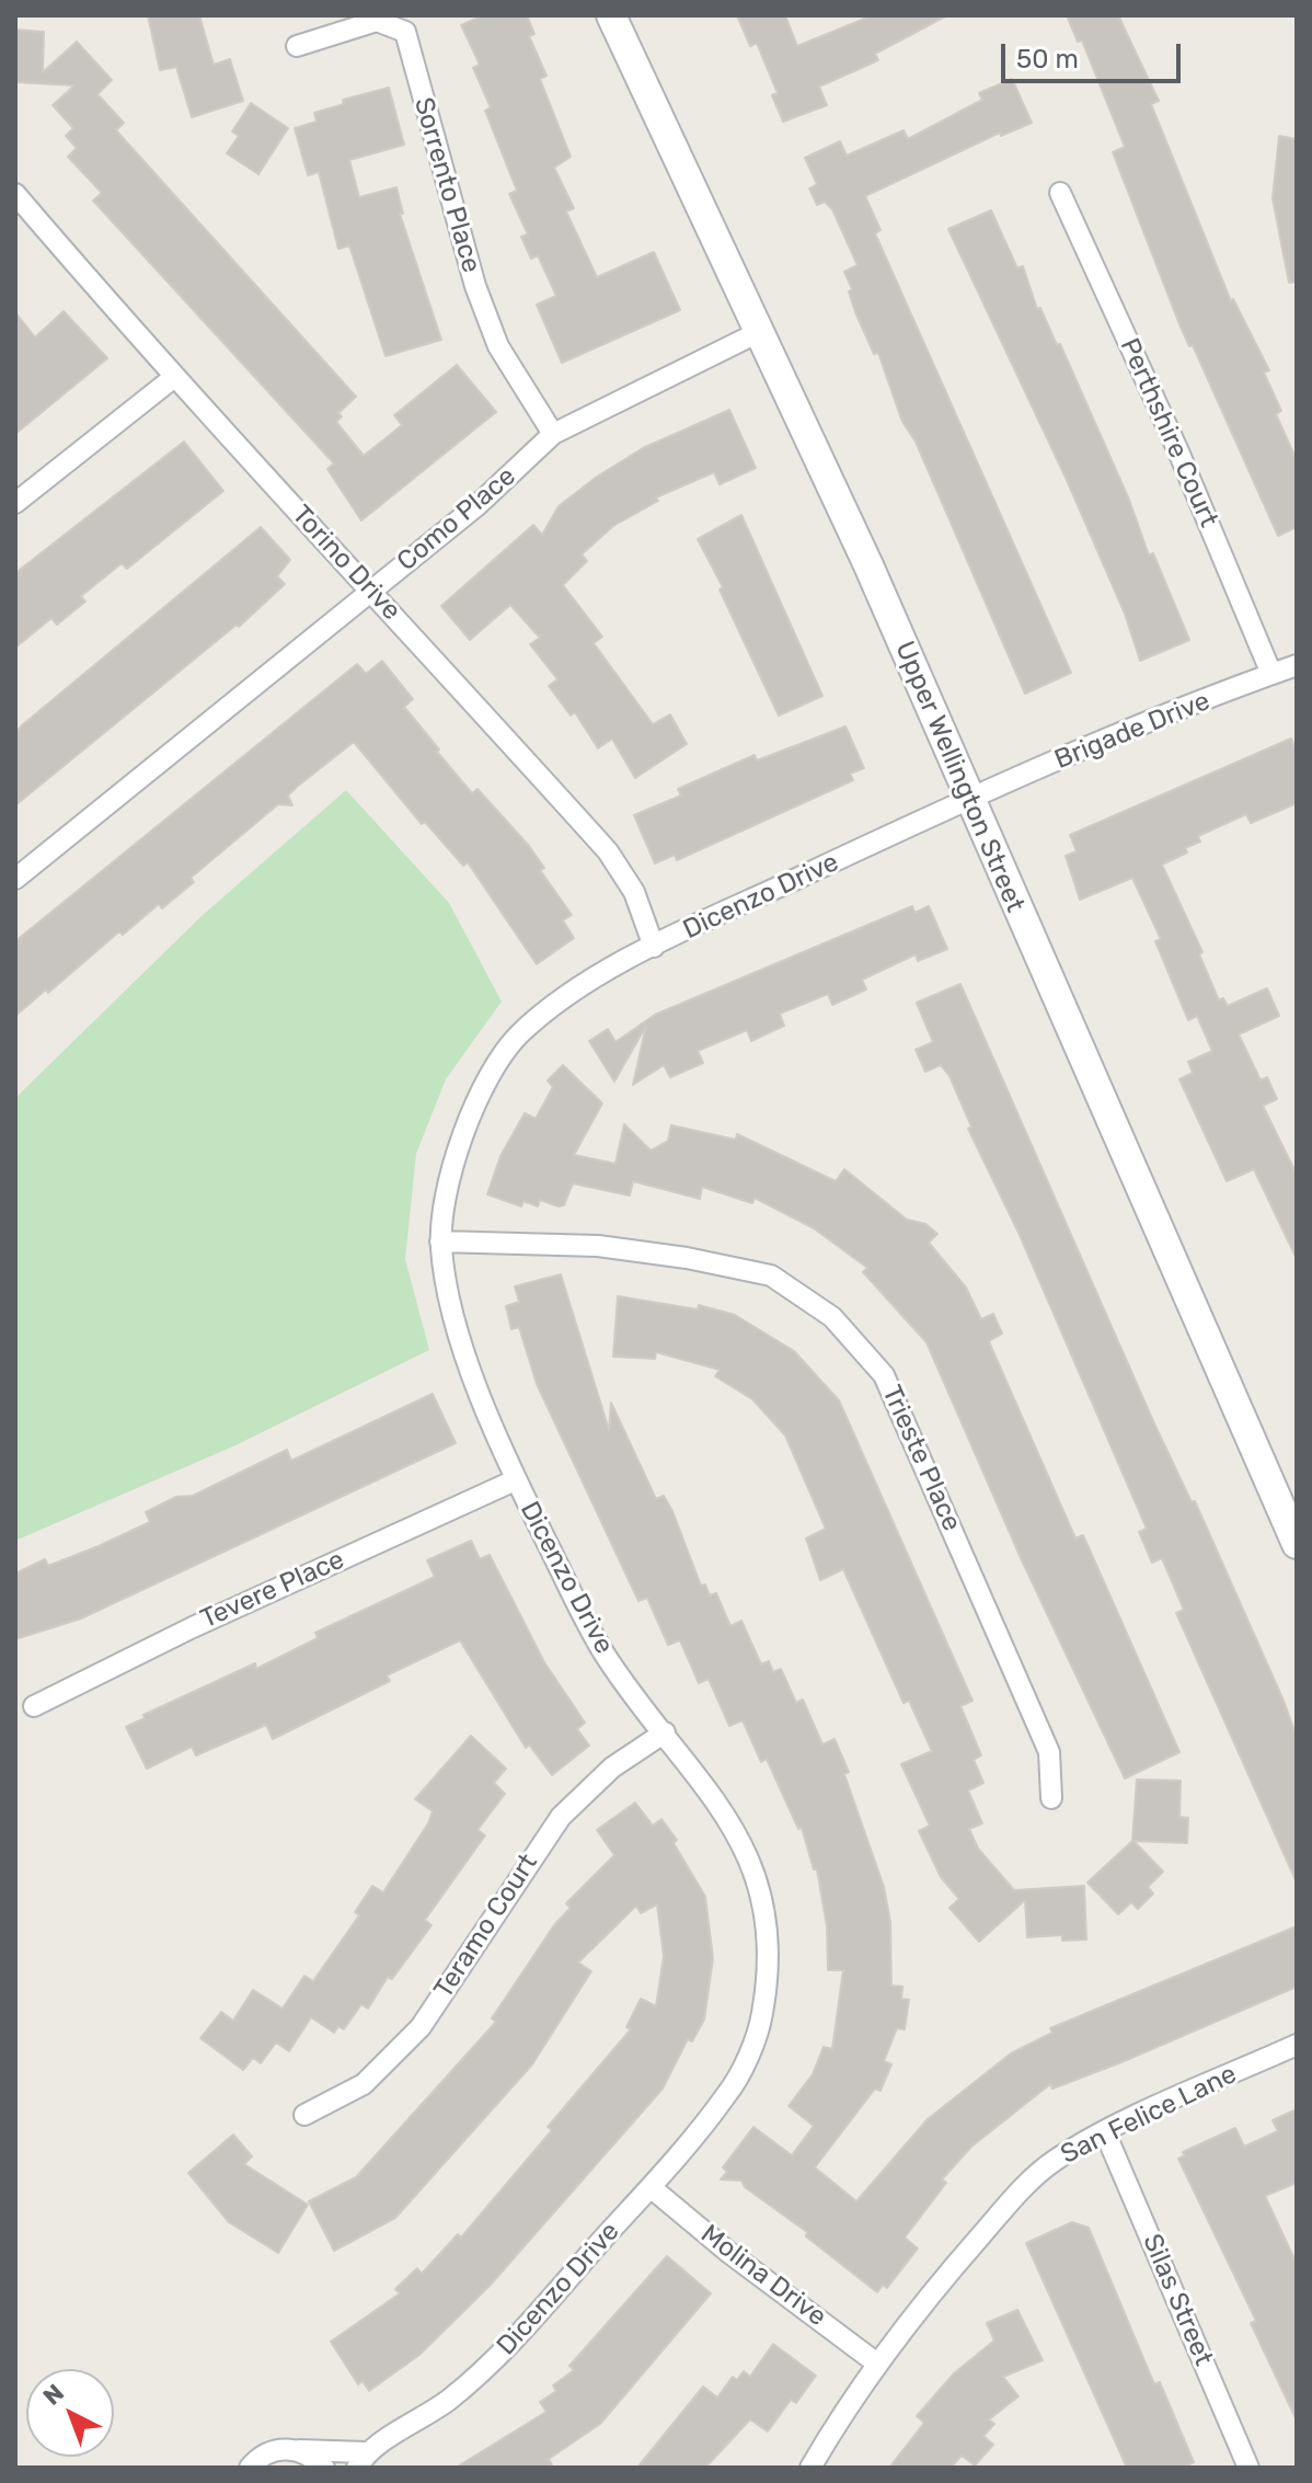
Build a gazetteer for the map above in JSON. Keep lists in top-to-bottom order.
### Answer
{
  "streets": {
    "main road": ["Upper Wellington Street"],
    "street": [
      "Sorrento Place",
      "Perthshire Court",
      "Como Place",
      "Torino Drive",
      "Brigade Drive",
      "Dicenzo Drive",
      "Trieste Place",
      "Tevere Place",
      "Teramo Court",
      "San Felice Lane",
      "Molina Drive",
      "Silas Street"
    ]
  },
  "crossings": [
    ["Sorrento Place", "Como Place"],
    ["Perthshire Court", "Brigade Drive"],
    ["Como Place", "Torino Drive"],
    ["Como Place", "Upper Wellington Street"],
    ["Torino Drive", "Dicenzo Drive"],
    ["Brigade Drive", "Upper Wellington Street"],
    ["Brigade Drive", "Dicenzo Drive"],
    ["Upper Wellington Street", "Dicenzo Drive"],
    ["Dicenzo Drive", "Trieste Place"],
    ["Dicenzo Drive", "Tevere Place"],
    ["Dicenzo Drive", "Teramo Court"],
    ["Dicenzo Drive", "Molina Drive"],
    ["San Felice Lane", "Molina Drive"],
    ["San Felice Lane", "Silas Street"]
  ],
  "scale_bar": "50 m",
  "north": "top left"
}
